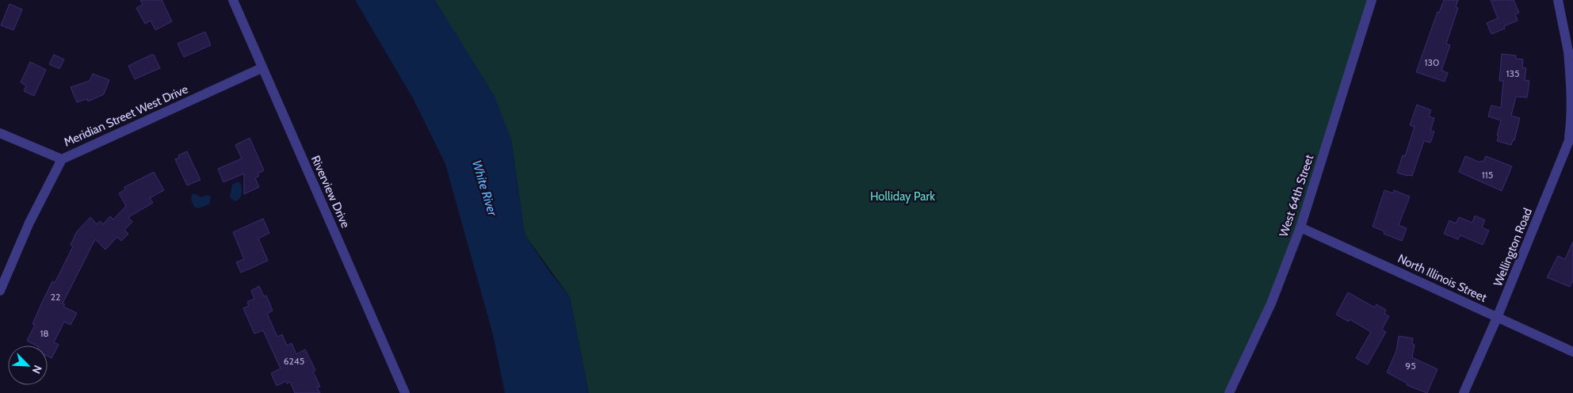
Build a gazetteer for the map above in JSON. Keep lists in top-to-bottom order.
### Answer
{
  "streets": {
    "street": [
      "Meridian Street West Drive",
      "Riverview Drive",
      "West 64th Street",
      "Wellington Road",
      "North Illinois Street"
    ]
  },
  "crossings": [
    ["Meridian Street West Drive", "Riverview Drive"],
    ["West 64th Street", "North Illinois Street"],
    ["Wellington Road", "North Illinois Street"]
  ],
  "water": ["White River"],
  "parks": ["Holliday Park"],
  "house_numbers": [
    "130",
    "135",
    "115",
    "22",
    "18",
    "6245",
    "95"
  ],
  "north": "bottom right"
}
